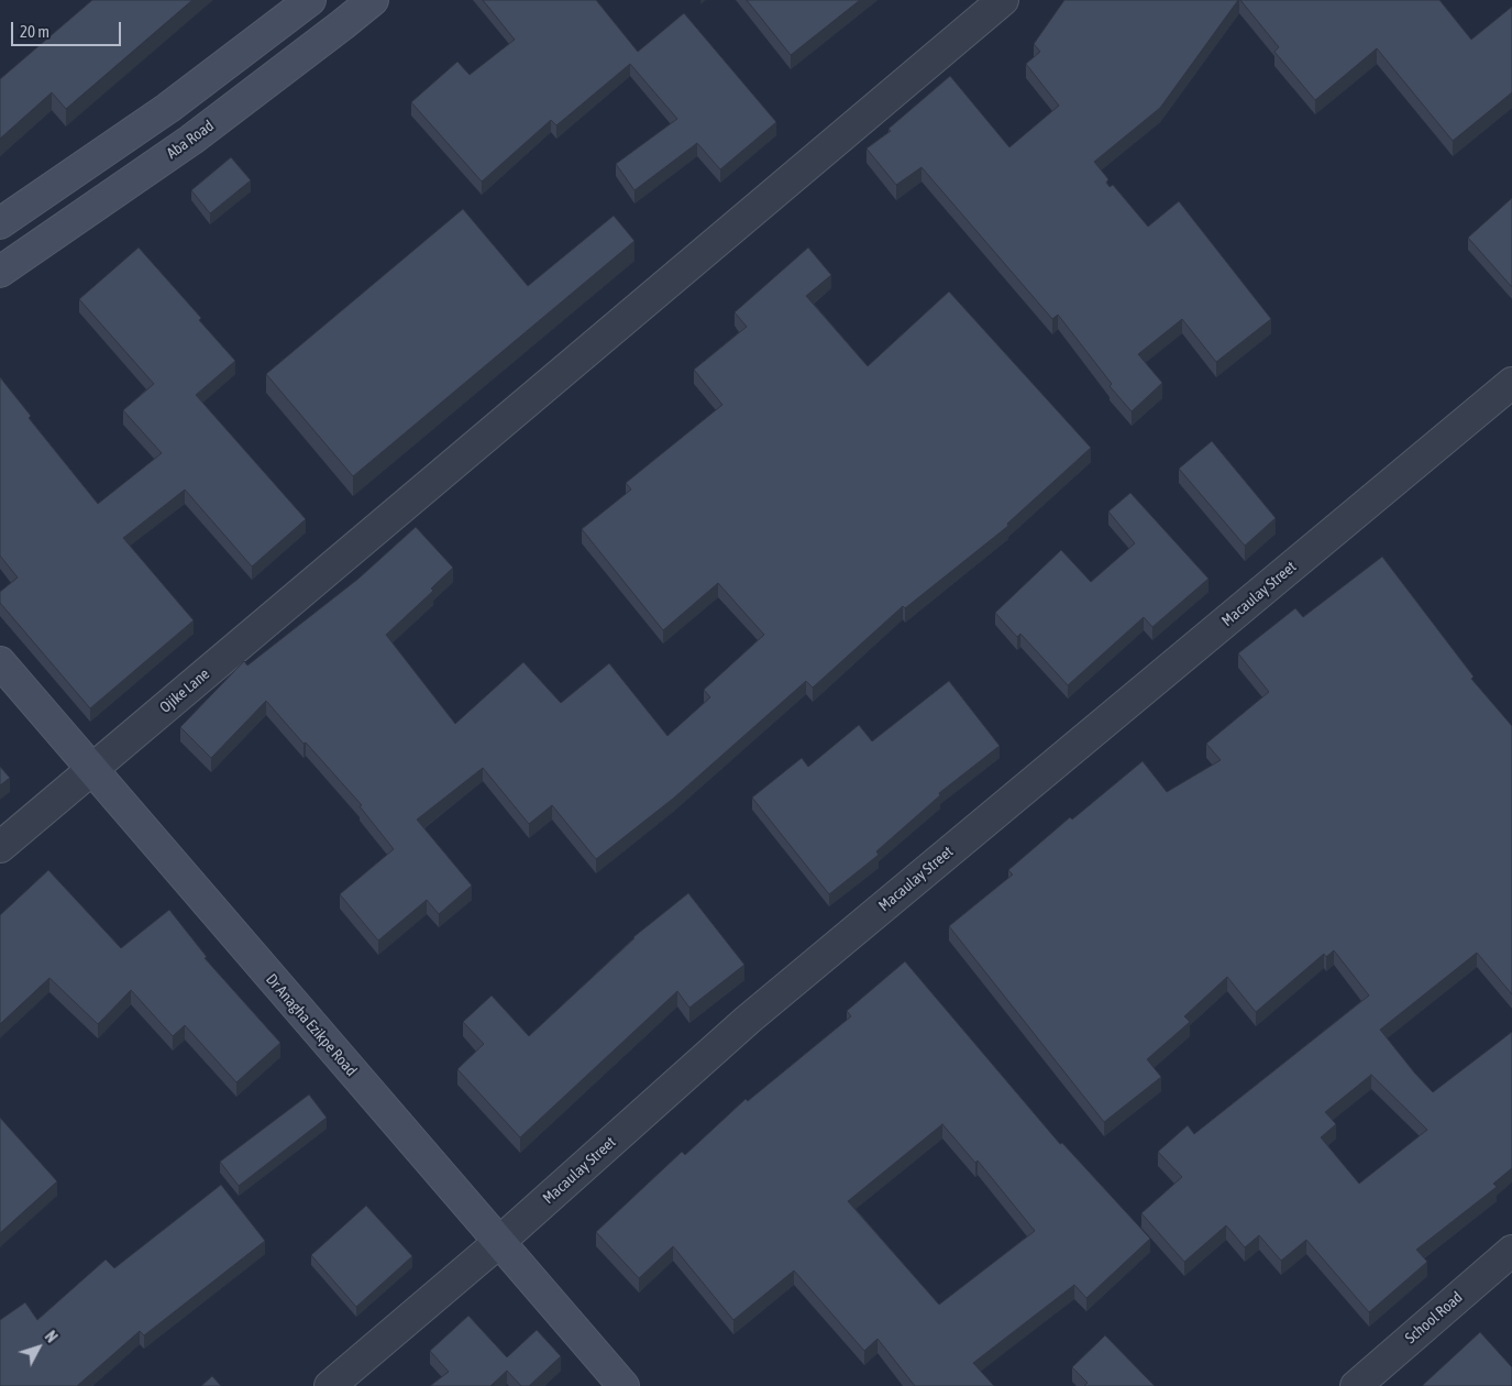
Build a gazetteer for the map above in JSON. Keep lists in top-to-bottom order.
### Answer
{
  "streets": {
    "street": [
      "Aba Road",
      "Macaulay Street",
      "Ojike Lane",
      "Dr Anagha Ezikpe Road",
      "School Road"
    ]
  },
  "crossings": [
    ["Macaulay Street", "Dr Anagha Ezikpe Road"],
    ["Ojike Lane", "Dr Anagha Ezikpe Road"]
  ],
  "scale_bar": "20 m",
  "north": "top right"
}
